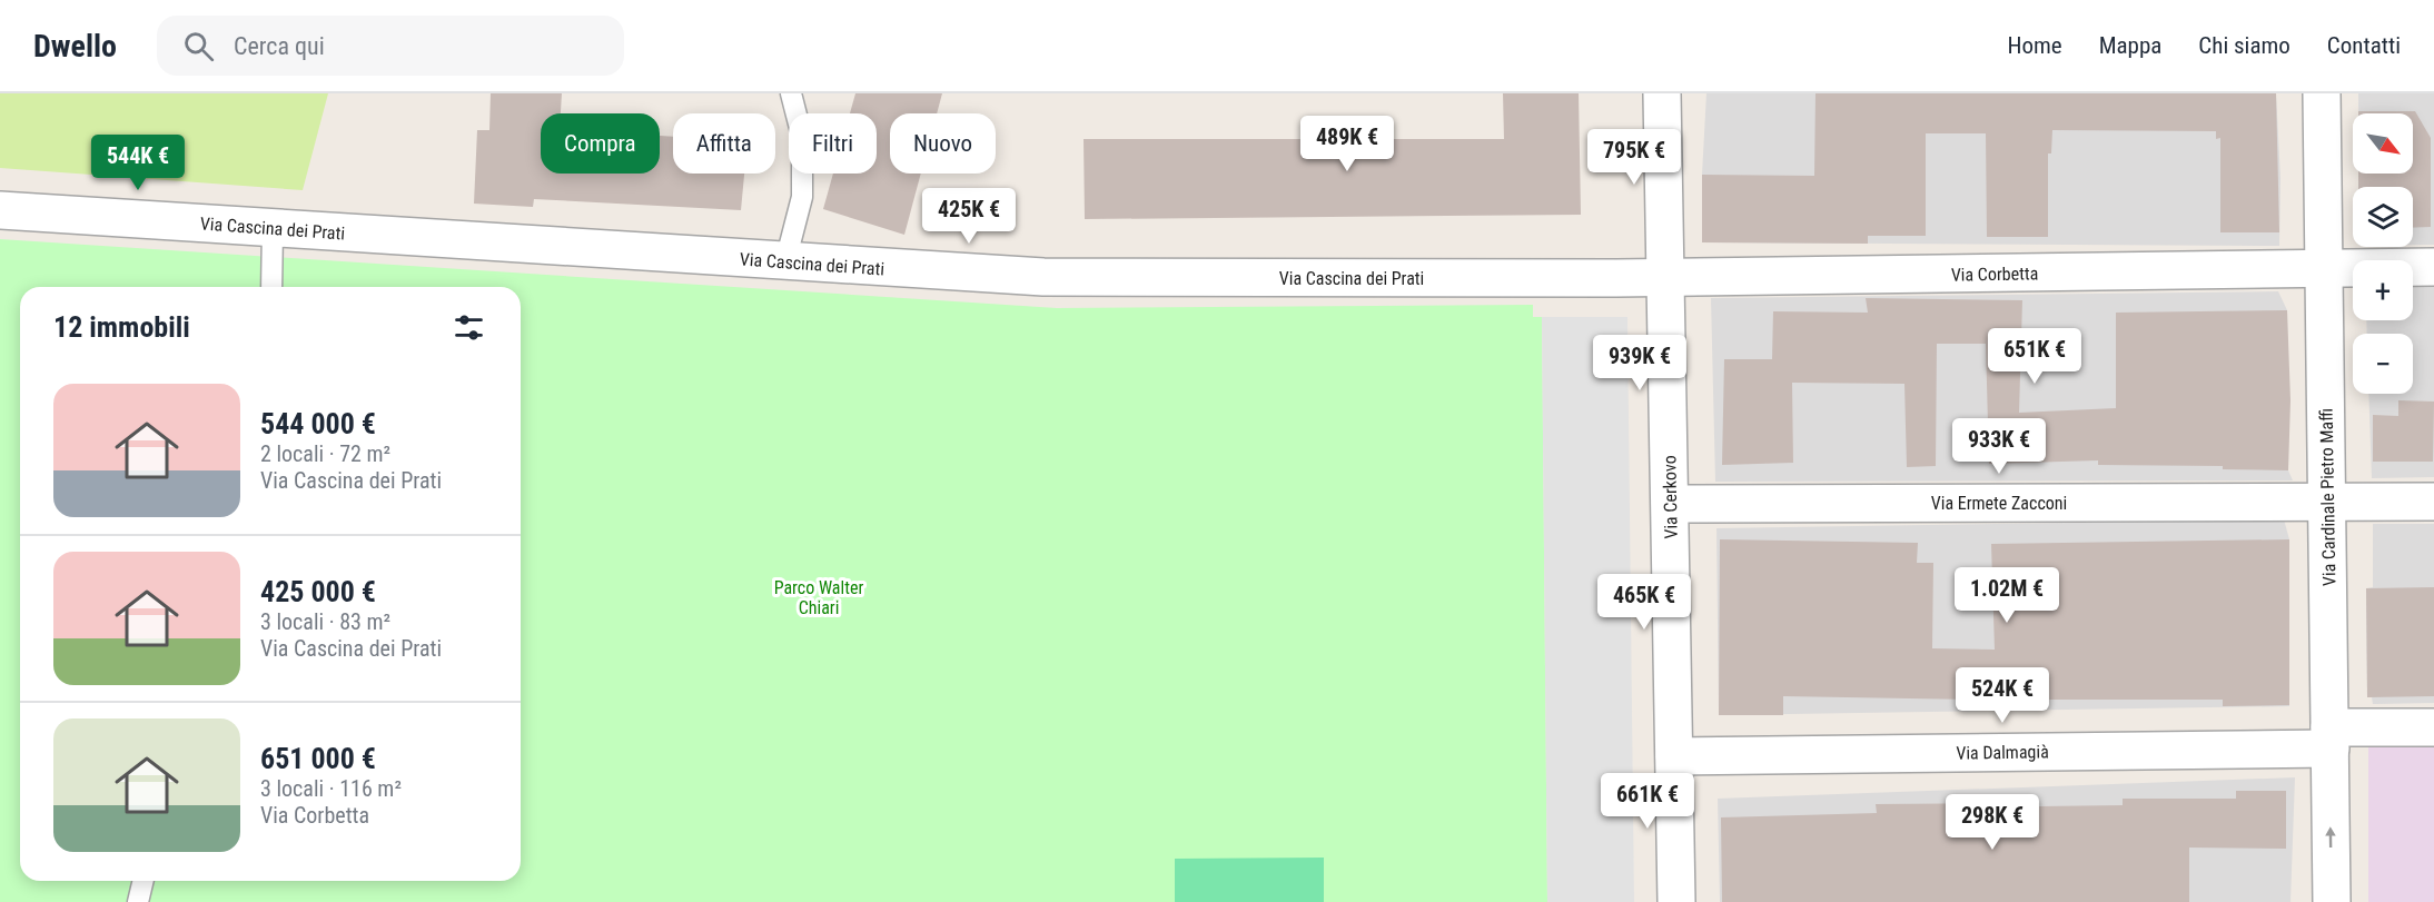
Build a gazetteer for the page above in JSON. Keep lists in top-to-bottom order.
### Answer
{
  "streets": {
    "street": [
      "Via Cascina dei Prati",
      "Via Corbetta",
      "Via Cerkovo",
      "Via Cardinale Pietro Maffi",
      "Via Ermete Zacconi",
      "Via Dalmagià"
    ]
  },
  "crossings": [
    ["Via Cascina dei Prati", "Via Corbetta"],
    ["Via Cascina dei Prati", "Via Cerkovo"],
    ["Via Corbetta", "Via Cerkovo"],
    ["Via Corbetta", "Via Cardinale Pietro Maffi"],
    ["Via Cerkovo", "Via Ermete Zacconi"],
    ["Via Cerkovo", "Via Dalmagià"],
    ["Via Cardinale Pietro Maffi", "Via Ermete Zacconi"],
    ["Via Cardinale Pietro Maffi", "Via Dalmagià"]
  ],
  "parks": ["Parco Walter Chiari"],
  "north": "bottom right",
  "page": {
    "header": "Dwello",
    "search": "Cerca qui",
    "nav": [
      "Home",
      "Mappa",
      "Chi siamo",
      "Contatti"
    ],
    "map_buttons": ["+", "−"],
    "chip": [
      "Compra",
      "Affitta",
      "Filtri",
      "Nuovo"
    ],
    "price": [
      "489K €",
      "795K €",
      "544K €",
      "425K €",
      "651K €",
      "939K €",
      "933K €",
      "1.02M €",
      "465K €",
      "524K €",
      "661K €",
      "298K €"
    ],
    "heading": "12 immobili",
    "list": [
      {
        "name": "544 000 €",
        "note": "2 locali · 72 m² · Via Cascina dei Prati"
      },
      {
        "name": "425 000 €",
        "note": "3 locali · 83 m² · Via Cascina dei Prati"
      },
      {
        "name": "651 000 €",
        "note": "3 locali · 116 m² · Via Corbetta"
      }
    ]
  }
}
